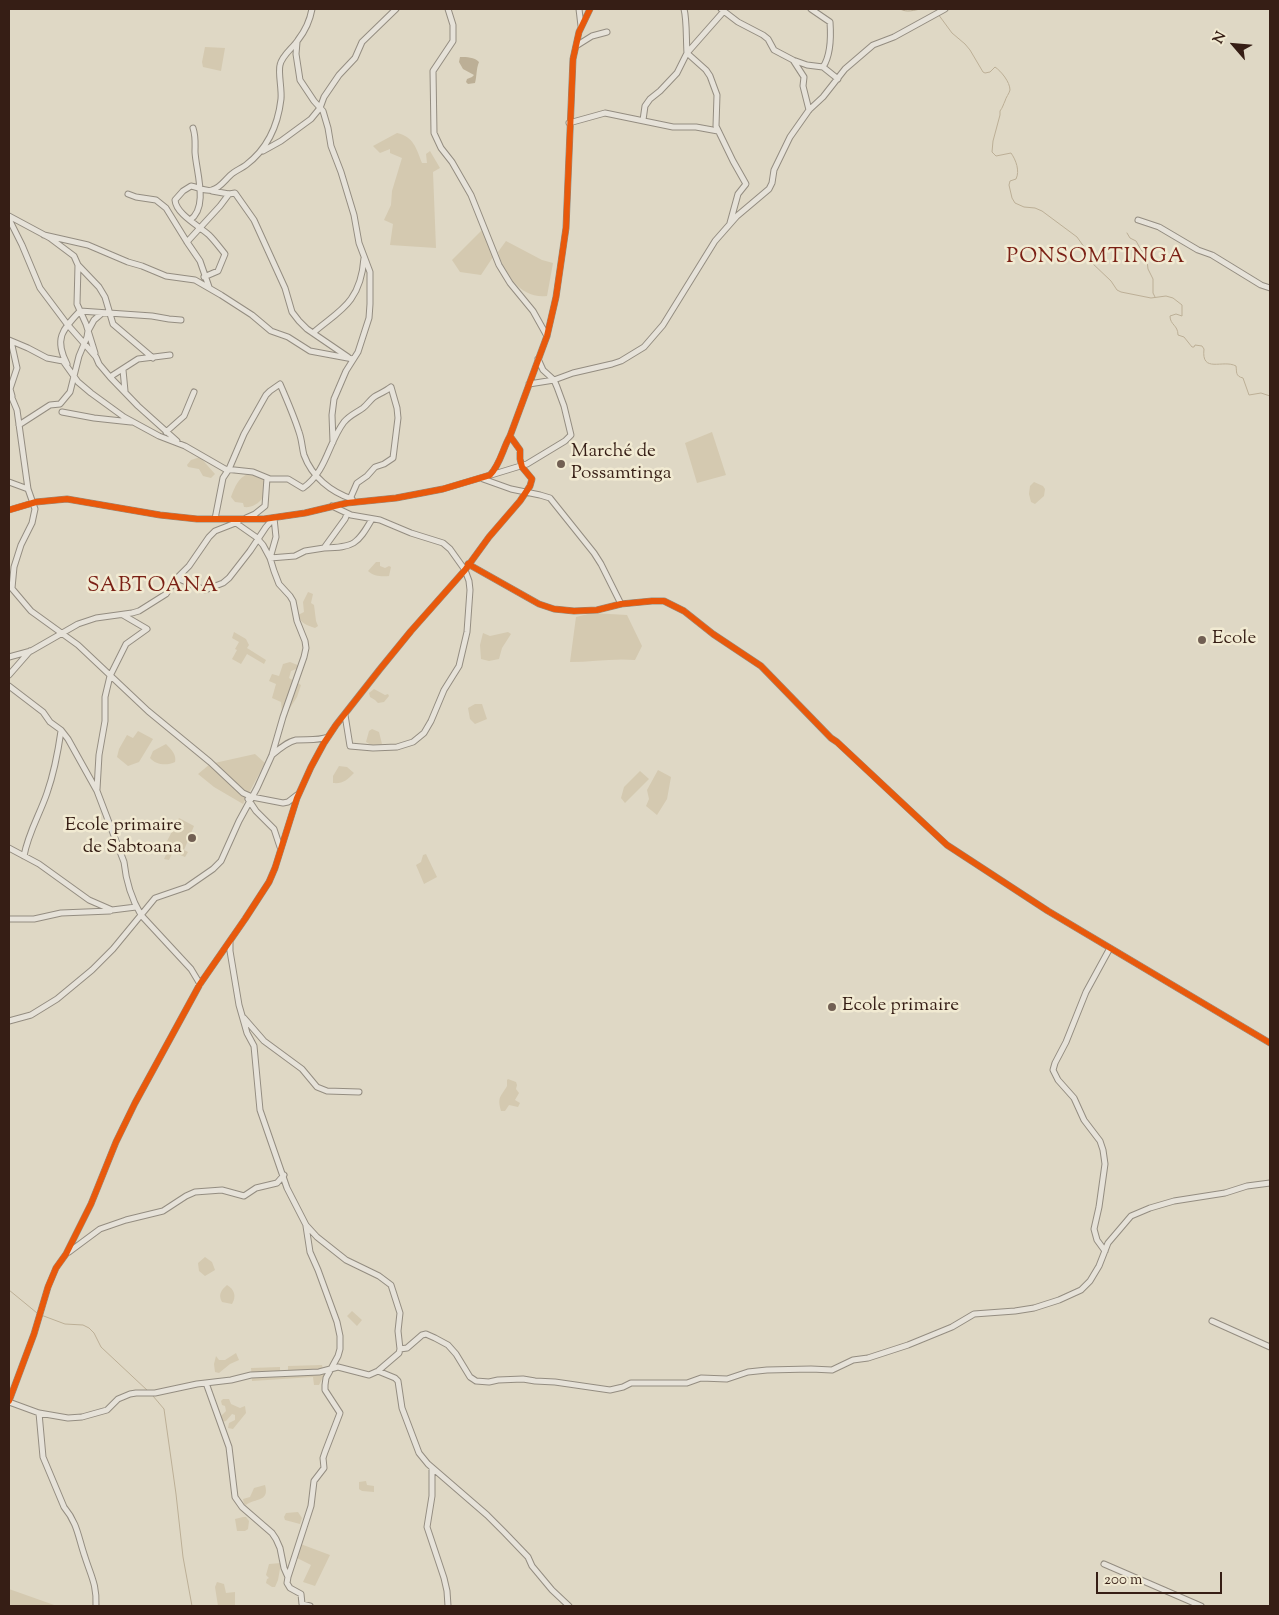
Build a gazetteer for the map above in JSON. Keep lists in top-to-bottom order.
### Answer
{
  "districts": ["PONSOMTINGA", "SABTOANA"],
  "places": [
    "Marché de Possamtinga",
    "Ecole",
    "Ecole primaire de Sabtoana",
    "Ecole primaire"
  ],
  "scale_bar": "200 m",
  "north": "top left"
}
